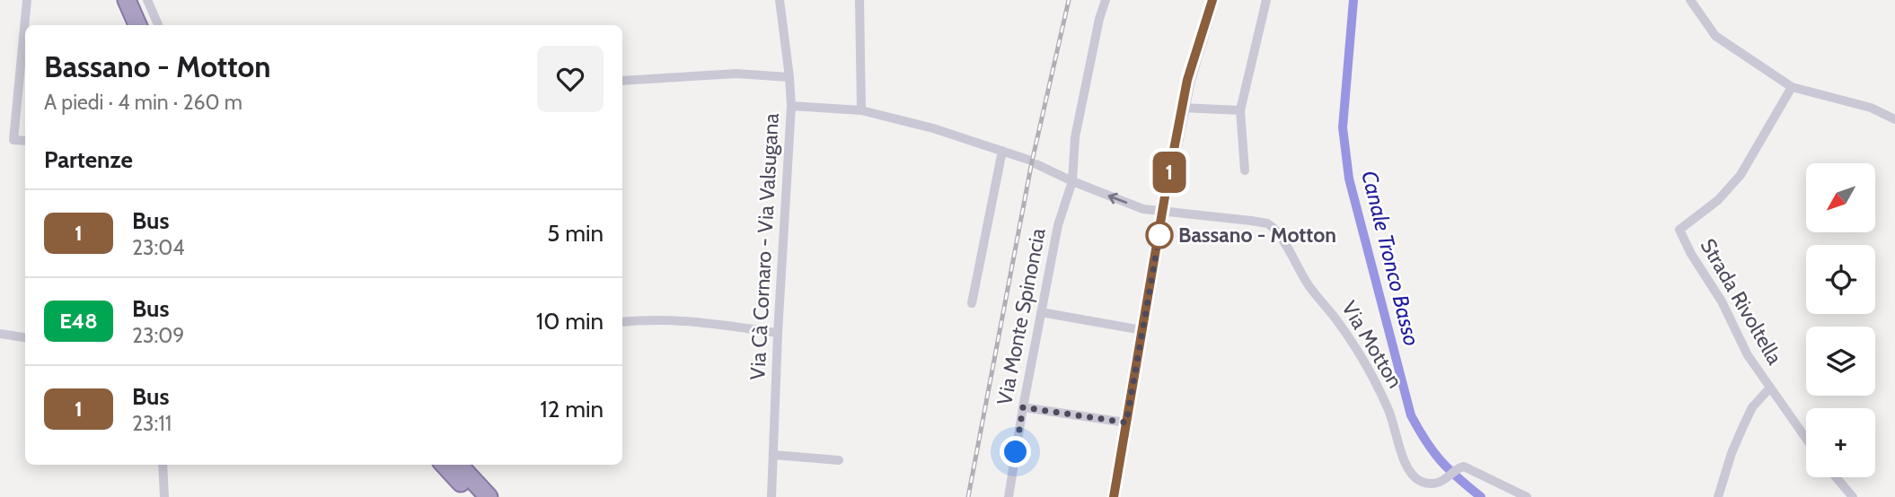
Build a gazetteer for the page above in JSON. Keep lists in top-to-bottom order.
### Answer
{
  "streets": {
    "street": [
      "Via Cà Cornaro - Via Valsugana",
      "Strada Rivoltella",
      "Via Monte Spinoncia",
      "Via Motton"
    ]
  },
  "crossings": [
    ["Via Cà Cornaro - Via Valsugana", "Via Motton"],
    ["Via Monte Spinoncia", "Via Motton"]
  ],
  "water": ["Canale Tronco Basso"],
  "places": ["Bassano - Motton"],
  "lines": ["bus line 1"],
  "north": "bottom left",
  "page": {
    "on_map": "1",
    "heading": [
      ["Bassano - Motton", "A piedi · 4 min · 260 m"],
      "Partenze"
    ],
    "map_buttons": "+",
    "list": [
      {
        "mark": "1",
        "name": "Bus",
        "note": "23:04",
        "value": "5 min"
      },
      {
        "mark": "E48",
        "name": "Bus",
        "note": "23:09",
        "value": "10 min"
      },
      {
        "mark": "1",
        "name": "Bus",
        "note": "23:11",
        "value": "12 min"
      }
    ]
  }
}
